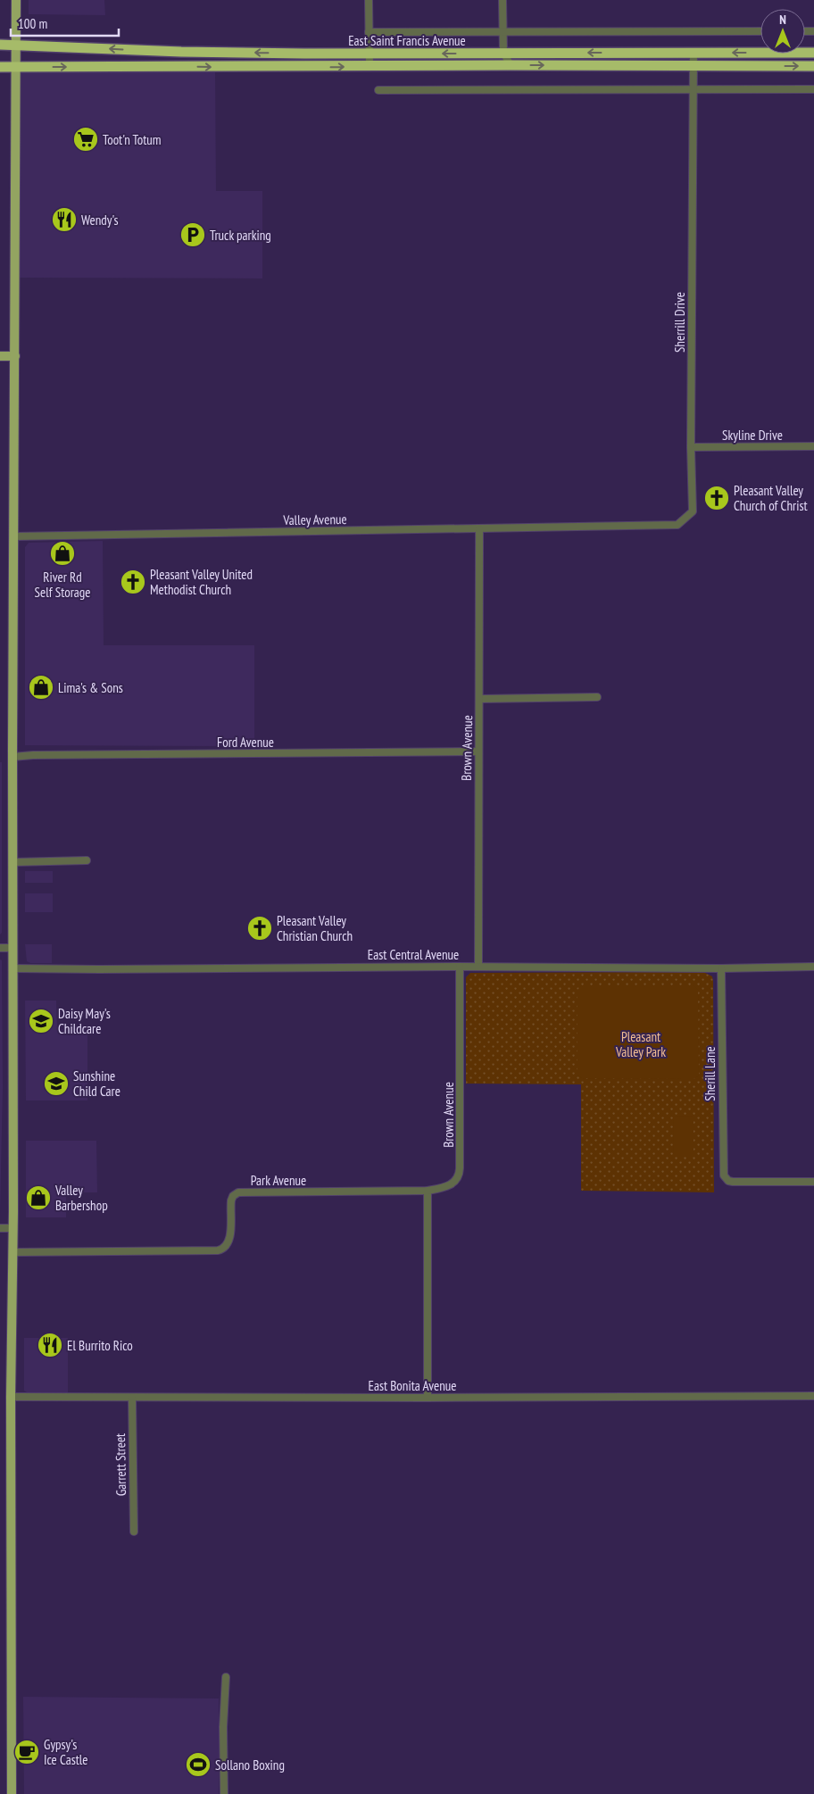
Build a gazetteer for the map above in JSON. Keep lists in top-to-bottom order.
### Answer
{
  "streets": {
    "highway": ["East Saint Francis Avenue"],
    "street": [
      "Sherrill Drive",
      "Skyline Drive",
      "Valley Avenue",
      "Ford Avenue",
      "Brown Avenue",
      "East Central Avenue",
      "Sherill Lane",
      "Park Avenue",
      "East Bonita Avenue",
      "Garrett Street"
    ]
  },
  "crossings": [
    ["East Saint Francis Avenue", "Sherrill Drive"],
    ["Sherrill Drive", "Skyline Drive"],
    ["Sherrill Drive", "Valley Avenue"],
    ["Valley Avenue", "Brown Avenue"],
    ["Ford Avenue", "Brown Avenue"],
    ["Brown Avenue", "East Central Avenue"],
    ["Brown Avenue", "Park Avenue"],
    ["East Central Avenue", "Sherill Lane"],
    ["East Bonita Avenue", "Garrett Street"]
  ],
  "parks": ["Pleasant Valley Park"],
  "places": {
    "supermarket": ["Toot'n Totum"],
    "restaurant": ["Wendy's", "El Burrito Rico"],
    "parking": ["Truck parking"],
    "church": ["Pleasant Valley Church of Christ", "Pleasant Valley United Methodist Church", "Pleasant Valley Christian Church"],
    "shop": ["River Rd Self Storage", "Lima's & Sons", "Valley Barbershop"],
    "school or university": ["Daisy May's Childcare", "Sunshine Child Care"],
    "cafe": ["Gypsy's Ice Castle"],
    "sports": ["Sollano Boxing"]
  },
  "scale_bar": "100 m",
  "north": "top"
}
